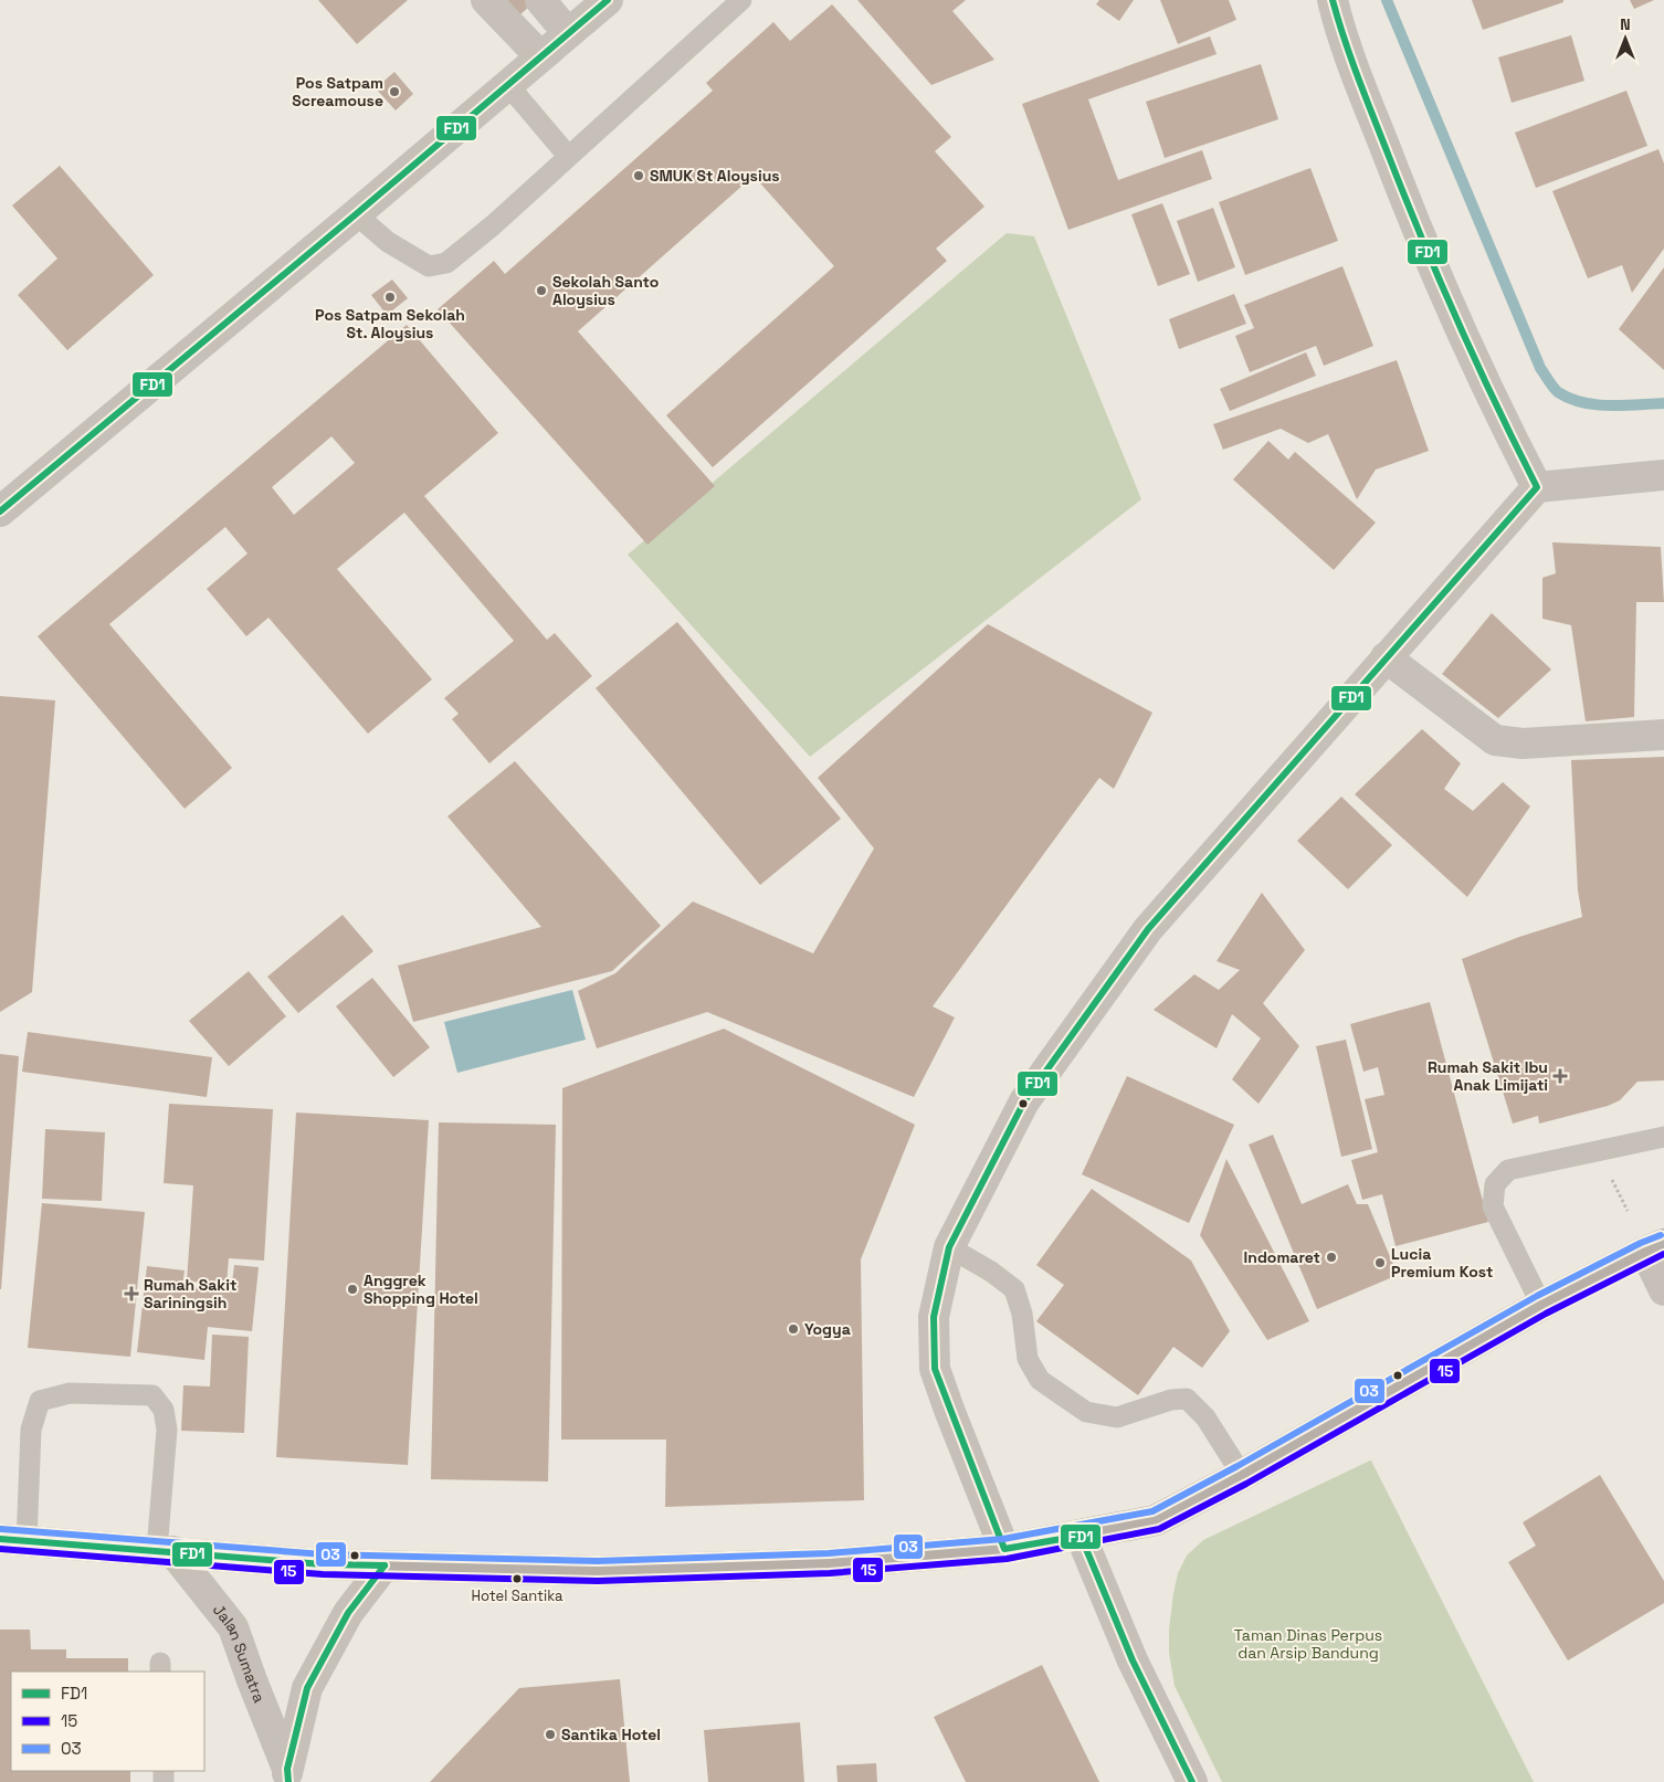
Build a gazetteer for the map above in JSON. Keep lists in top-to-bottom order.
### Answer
{
  "streets": {
    "street": ["Jalan Sumatra"]
  },
  "parks": ["Taman Dinas Perpus dan Arsip Bandung"],
  "places": {
    "other": [
      "Pos Satpam Screamouse",
      "SMUK St Aloysius",
      "Sekolah Santo Aloysius",
      "Pos Satpam Sekolah St. Aloysius",
      "Indomaret",
      "Lucia Premium Kost",
      "Anggrek Shopping Hotel",
      "Yogya",
      "Hotel Santika",
      "Santika Hotel"
    ],
    "health": ["Rumah Sakit Ibu Anak Limijati", "Rumah Sakit Sariningsih"]
  },
  "lines": ["transit line FD1", "transit line 03", "transit line 15"],
  "legend": ["FD1", "15", "03"],
  "north": "top"
}
